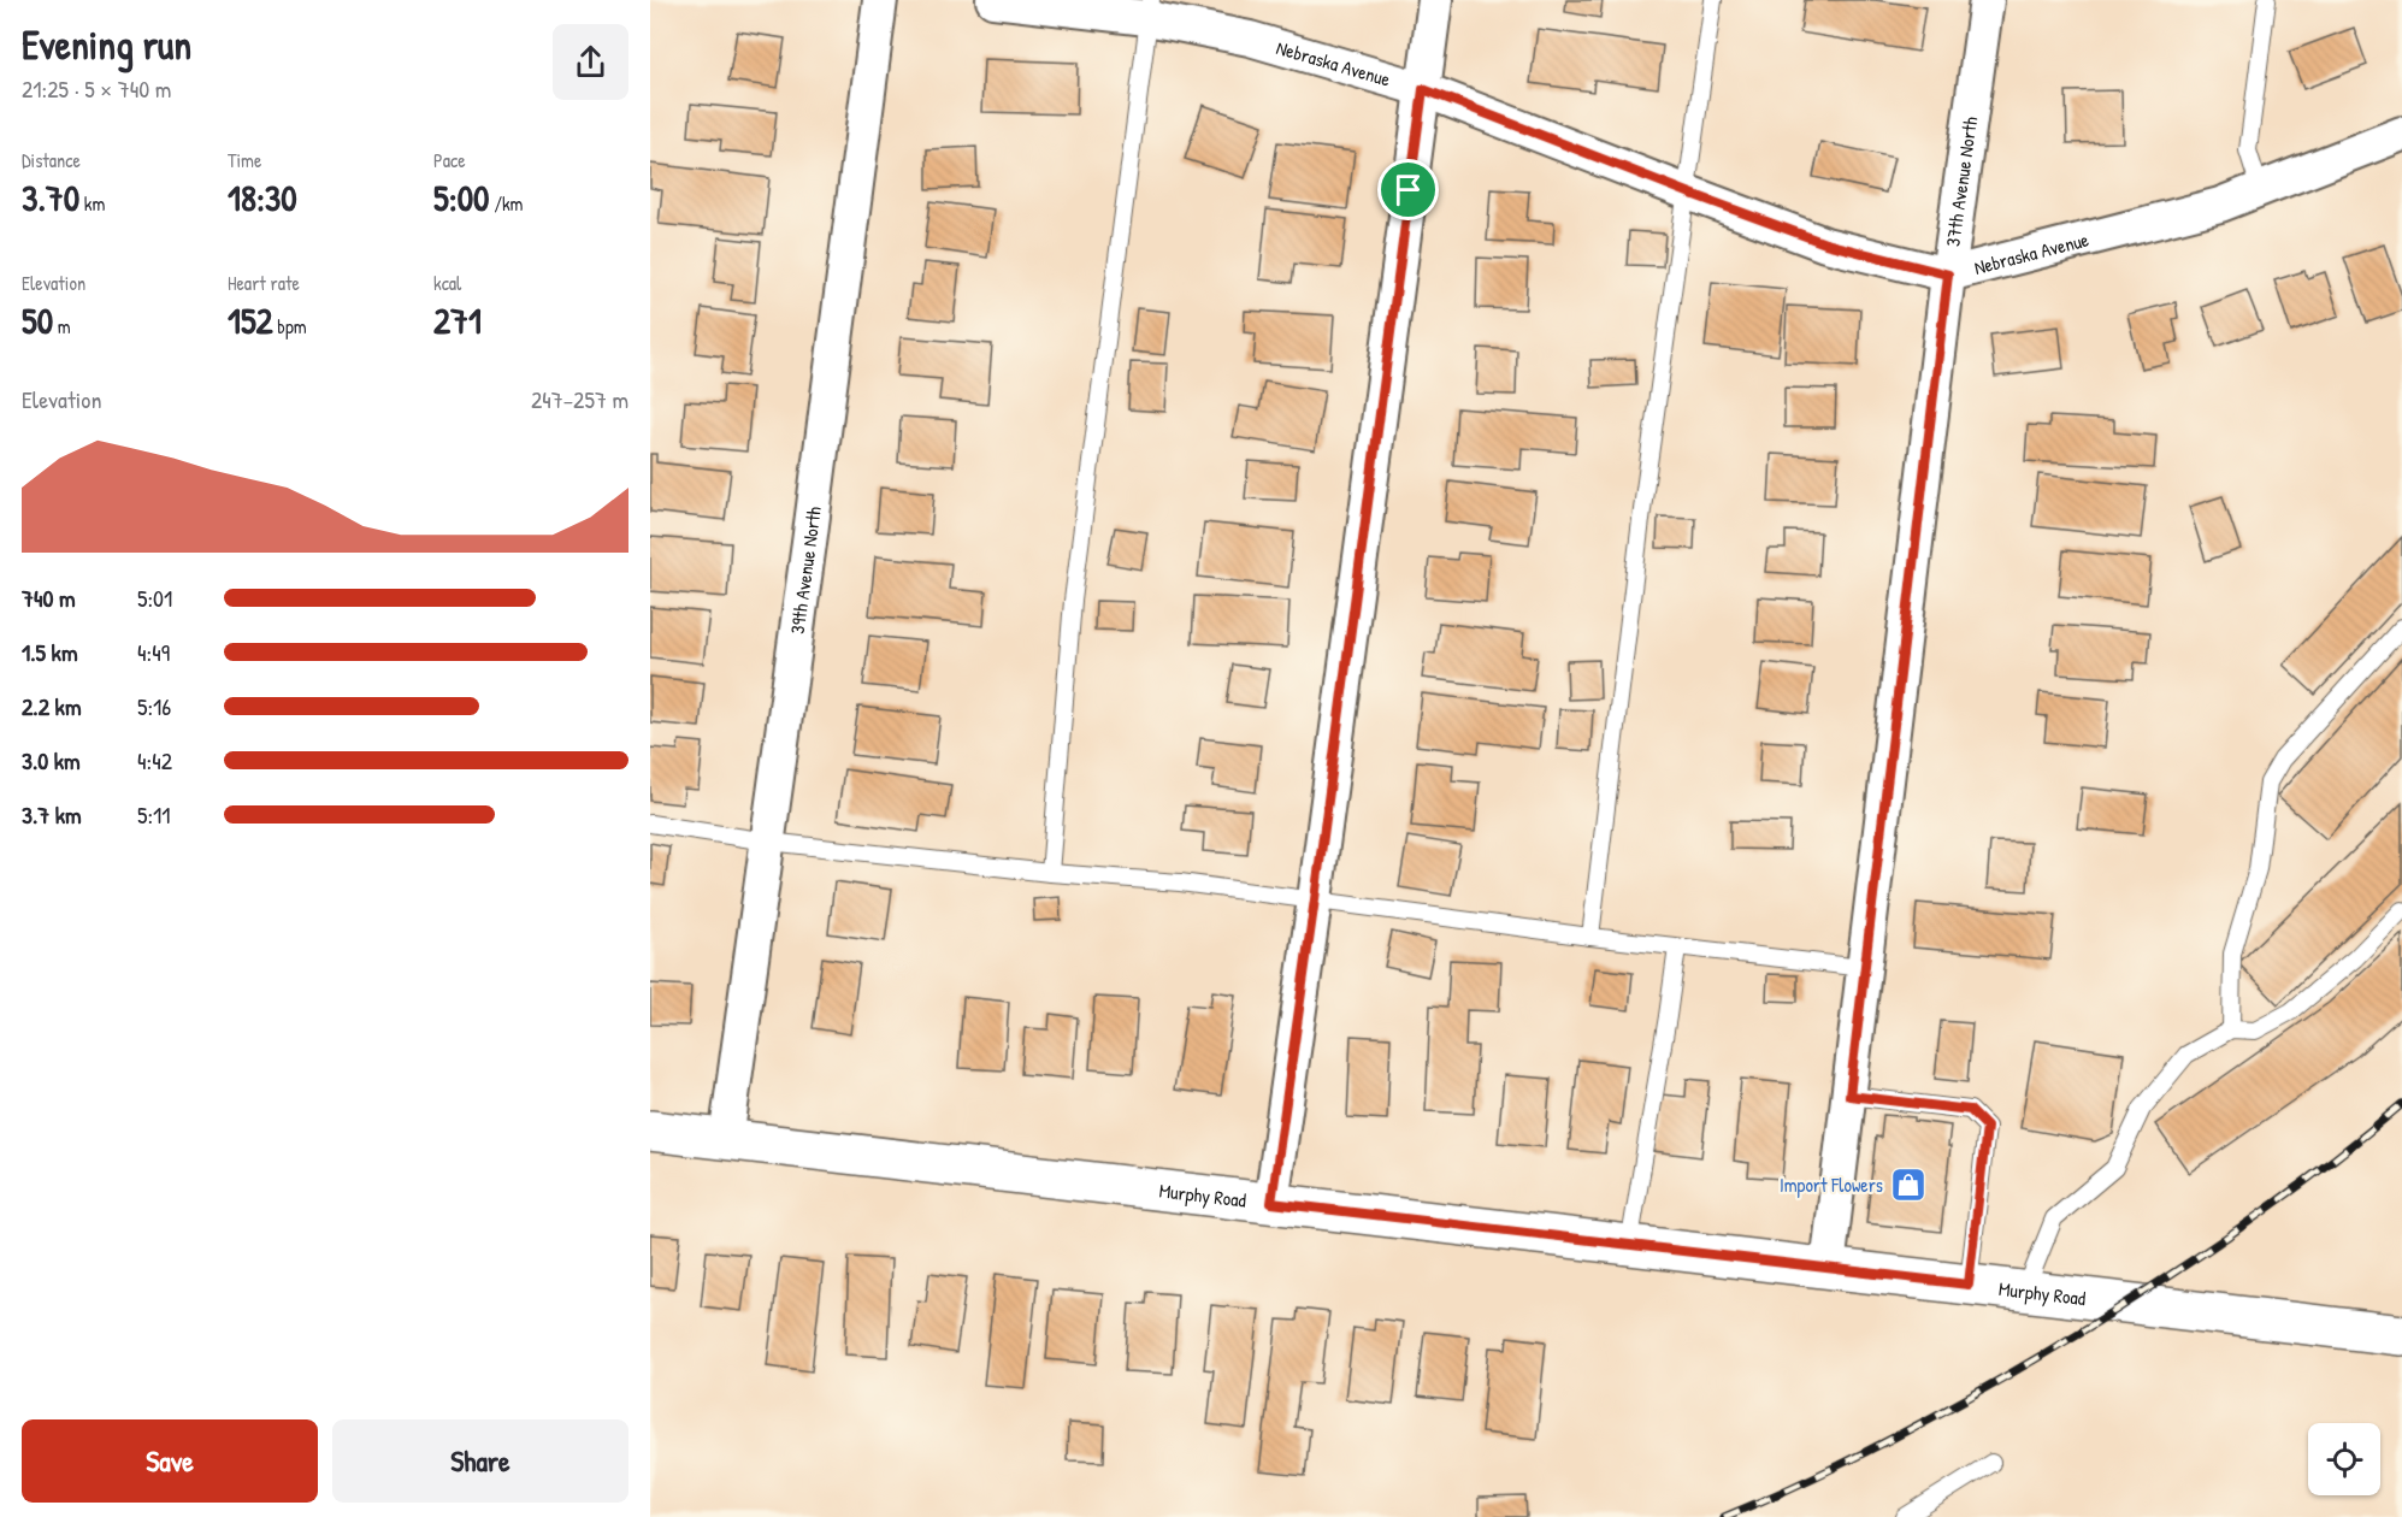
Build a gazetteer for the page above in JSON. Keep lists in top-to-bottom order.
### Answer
{
  "streets": {
    "main road": ["Murphy Road"],
    "street": ["Nebraska Avenue", "37th Avenue North", "39th Avenue North"]
  },
  "crossings": [
    ["Nebraska Avenue", "37th Avenue North"],
    ["37th Avenue North", "Murphy Road"],
    ["39th Avenue North", "Murphy Road"]
  ],
  "places": {
    "shop": ["Import Flowers"]
  },
  "page": {
    "heading": ["Evening run", "21:25 · 5 × 740 m"],
    "stats": [
      ["Distance", "3.70 km"],
      ["Time", "18:30"],
      ["Pace", "5:00 /km"],
      ["Elevation", "50 m"],
      ["Heart rate", "152 bpm"],
      ["kcal", "271"]
    ],
    "chart": ["Elevation", "247–257 m"],
    "list": [
      {
        "name": "740 m",
        "note": "5:01"
      },
      {
        "name": "1.5 km",
        "note": "4:49"
      },
      {
        "name": "2.2 km",
        "note": "5:16"
      },
      {
        "name": "3.0 km",
        "note": "4:42"
      },
      {
        "name": "3.7 km",
        "note": "5:11"
      }
    ],
    "buttons": ["Save", "Share"]
  }
}
